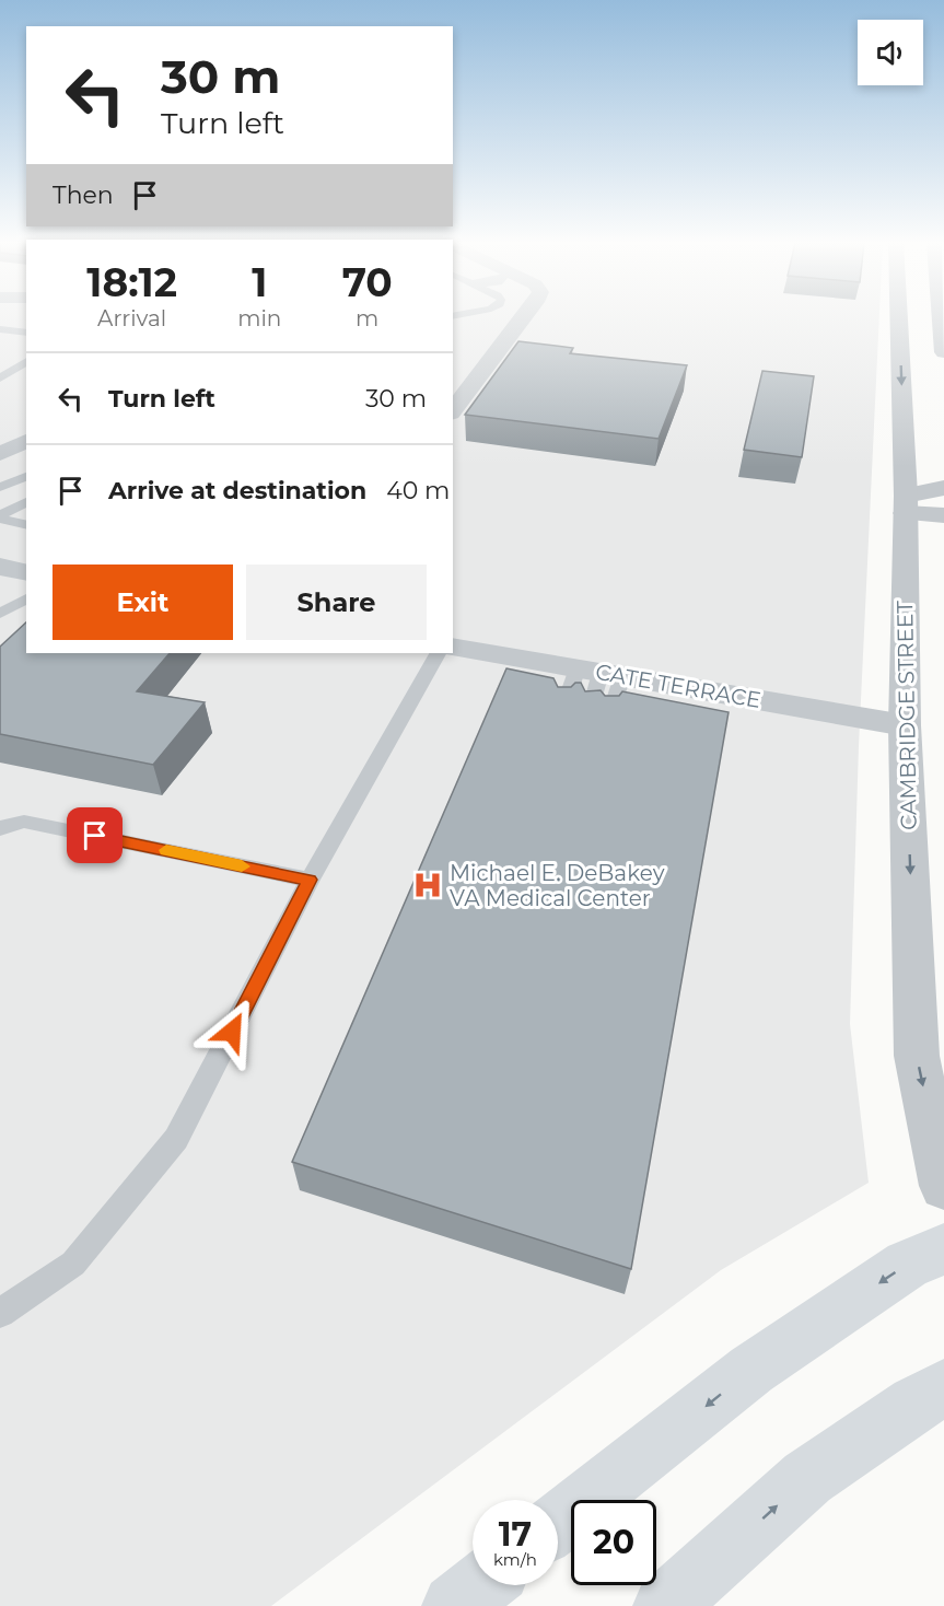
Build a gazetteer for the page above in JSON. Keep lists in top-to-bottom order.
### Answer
{
  "streets": {
    "street": ["CATE TERRACE", "CAMBRIDGE STREET"]
  },
  "crossings": [
    ["CATE TERRACE", "CAMBRIDGE STREET"]
  ],
  "one_way": ["CAMBRIDGE STREET"],
  "places": {
    "hospital": ["Michael E. DeBakey VA Medical Center"]
  },
  "page": {
    "turn": ["30 m", "Turn left"],
    "then": "Then",
    "eta": [
      "18:12",
      "Arrival",
      "1",
      "min",
      "70",
      "m"
    ],
    "list": [
      {
        "name": "Turn left",
        "value": "30 m"
      },
      {
        "name": "Arrive at destination",
        "value": "40 m"
      }
    ],
    "buttons": ["Exit", "Share"],
    "speed": "17 km/h",
    "limit": "20"
  }
}
